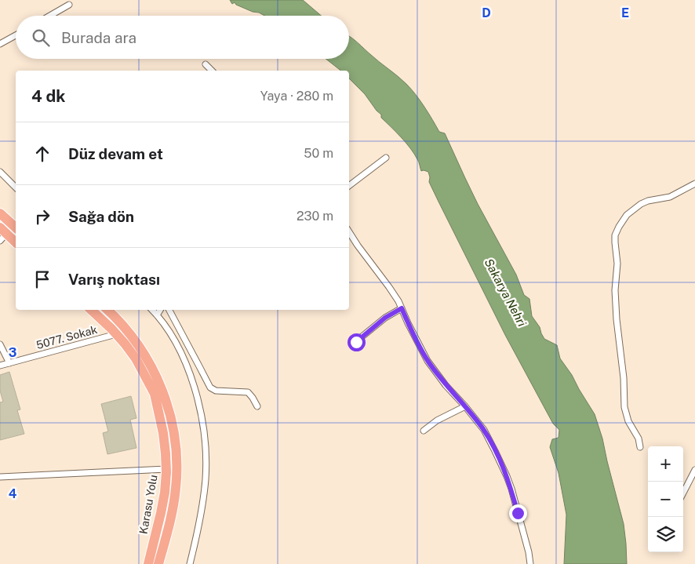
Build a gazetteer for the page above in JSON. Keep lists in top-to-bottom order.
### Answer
{
  "streets": {
    "highway": ["Karasu Yolu"],
    "street": ["5077. Sokak"]
  },
  "crossings": [
    ["5077. Sokak", "Karasu Yolu"]
  ],
  "water": ["Sakarya Nehri"],
  "page": {
    "search": "Burada ara",
    "heading": ["4 dk", "Yaya · 280 m"],
    "list": [
      ["Düz devam et", "50 m"],
      ["Sağa dön", "230 m"],
      "Varış noktası"
    ],
    "map_buttons": ["+", "−"]
  },
  "grid": {
    "columns": ["D", "E"],
    "rows": ["3", "4"]
  }
}
